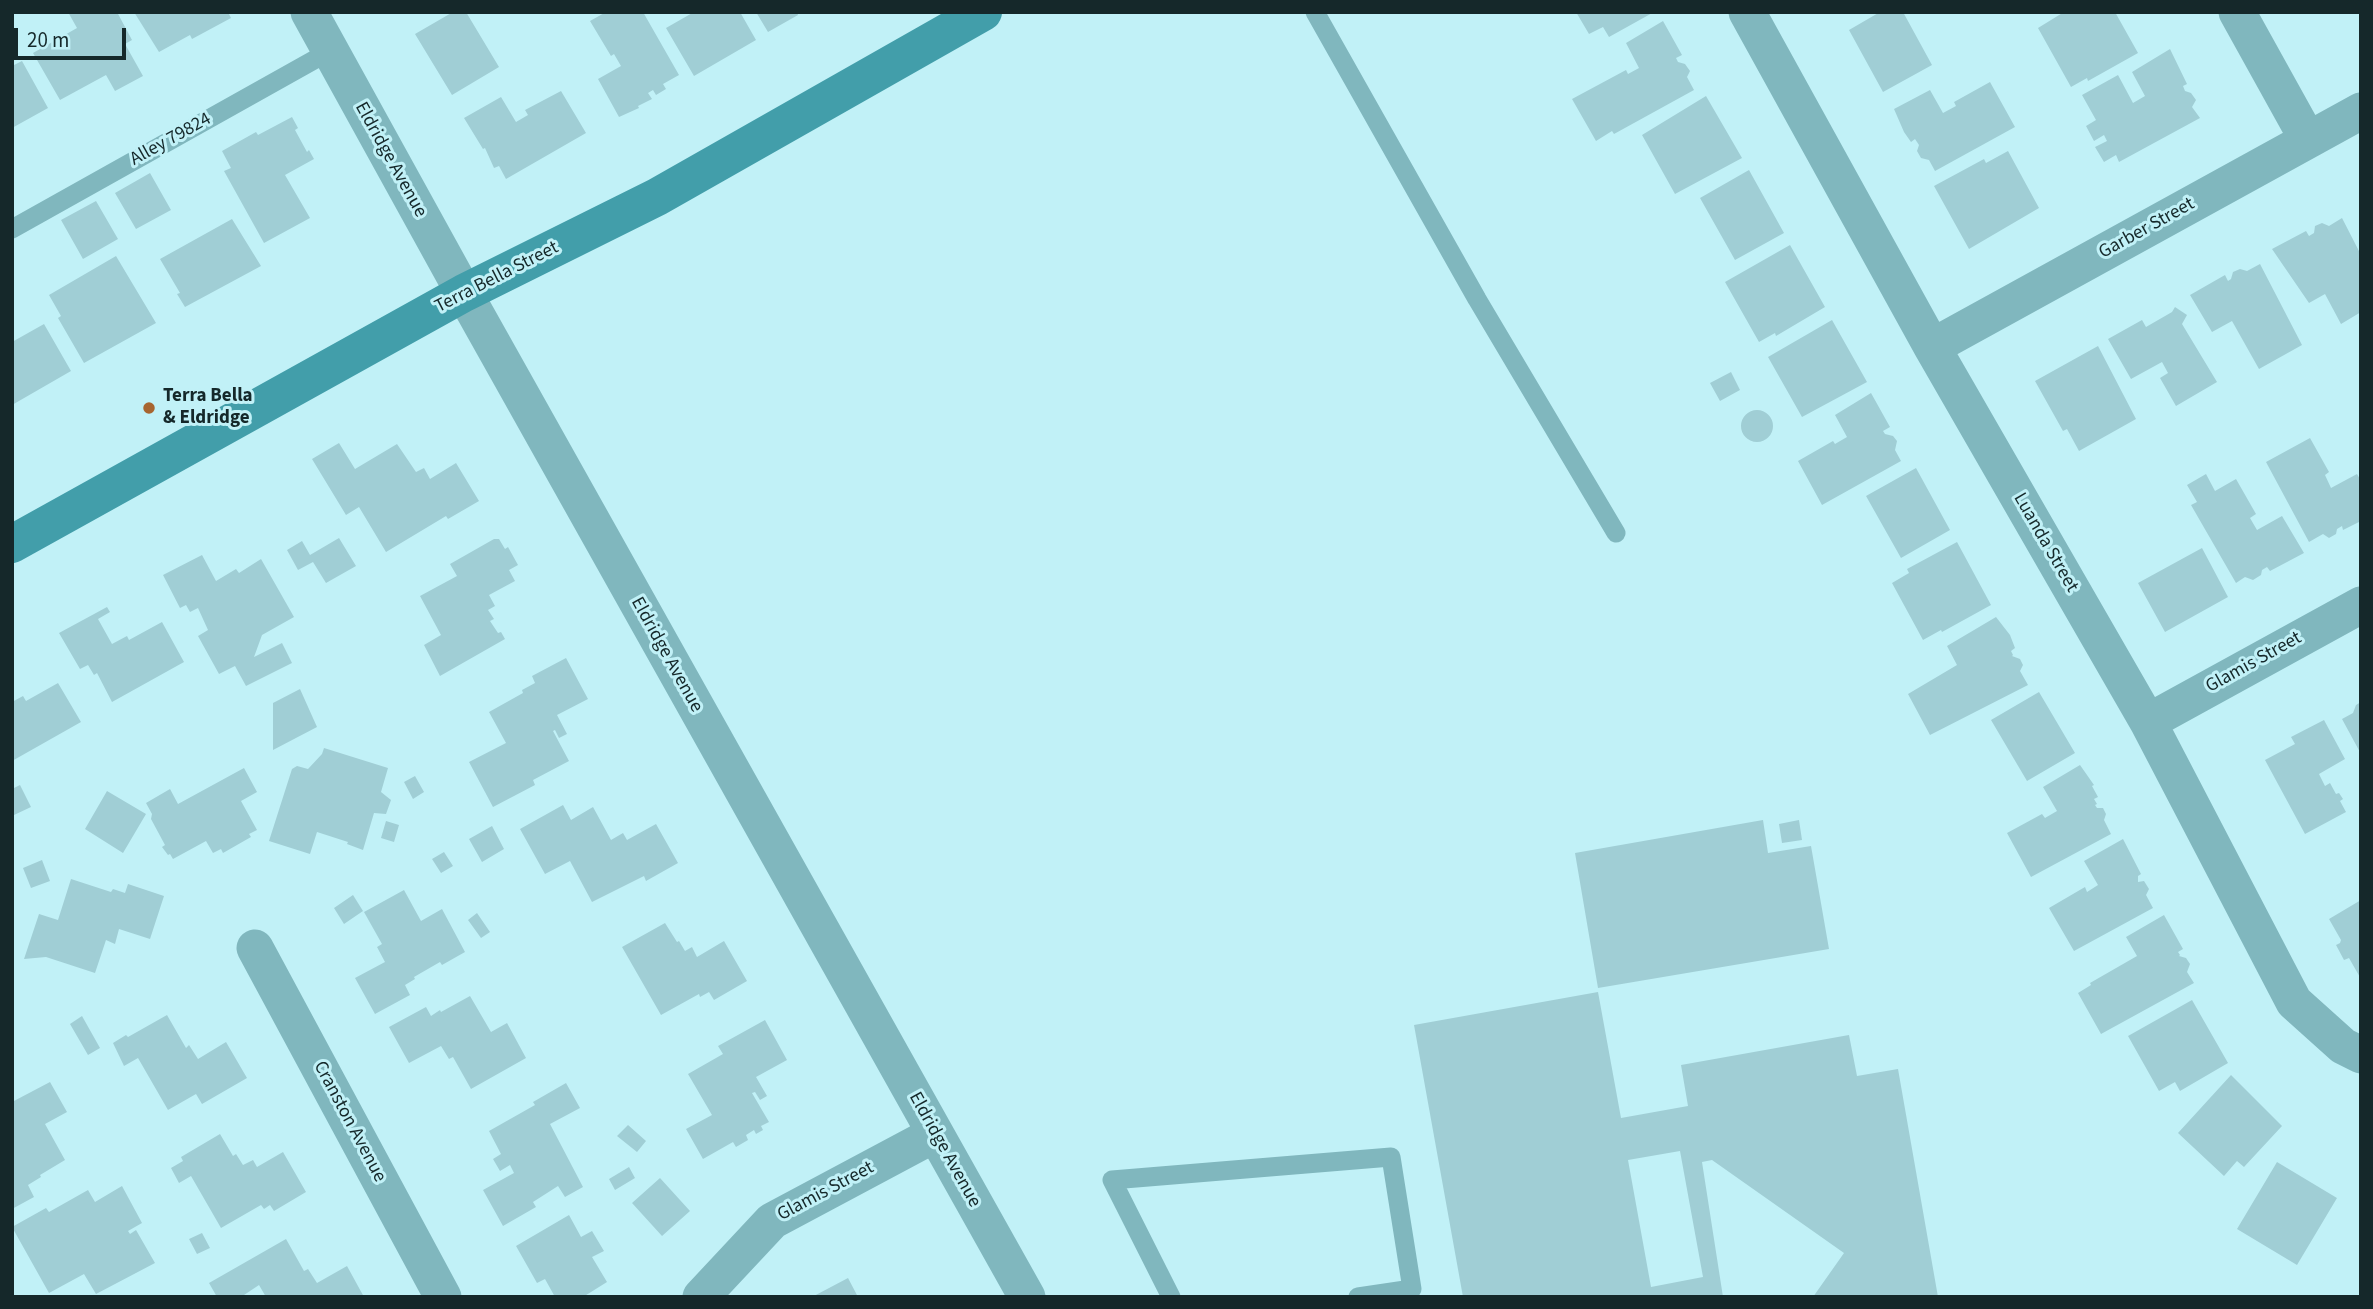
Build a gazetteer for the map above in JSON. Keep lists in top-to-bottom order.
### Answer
{
  "streets": {
    "street": [
      "Eldridge Avenue",
      "Garber Street",
      "Terra Bella Street",
      "Luanda Street",
      "Glamis Street",
      "Cranston Avenue"
    ],
    "lane": ["Alley 79824"]
  },
  "crossings": [
    ["Alley 79824", "Eldridge Avenue"],
    ["Eldridge Avenue", "Terra Bella Street"],
    ["Eldridge Avenue", "Glamis Street"],
    ["Garber Street", "Luanda Street"],
    ["Luanda Street", "Glamis Street"]
  ],
  "places": ["Terra Bella & Eldridge"],
  "scale_bar": "20 m"
}
